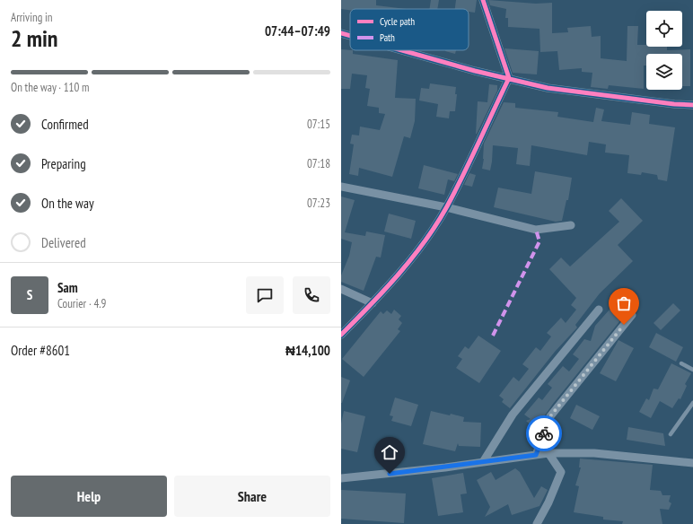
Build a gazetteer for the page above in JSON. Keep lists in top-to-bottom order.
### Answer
{
  "legend": ["Cycle path", "Path"],
  "page": {
    "heading": ["2 min", "Arriving in", "07:44–07:49"],
    "panel": [
      "Sam",
      "Courier · 4.9",
      "Order #8601",
      "₦14,100"
    ],
    "bar": "On the way · 110 m",
    "list": [
      ["Confirmed", "07:15"],
      ["Preparing", "07:18"],
      ["On the way", "07:23"],
      "Delivered"
    ],
    "round": "S",
    "buttons": ["Help", "Share"]
  }
}
